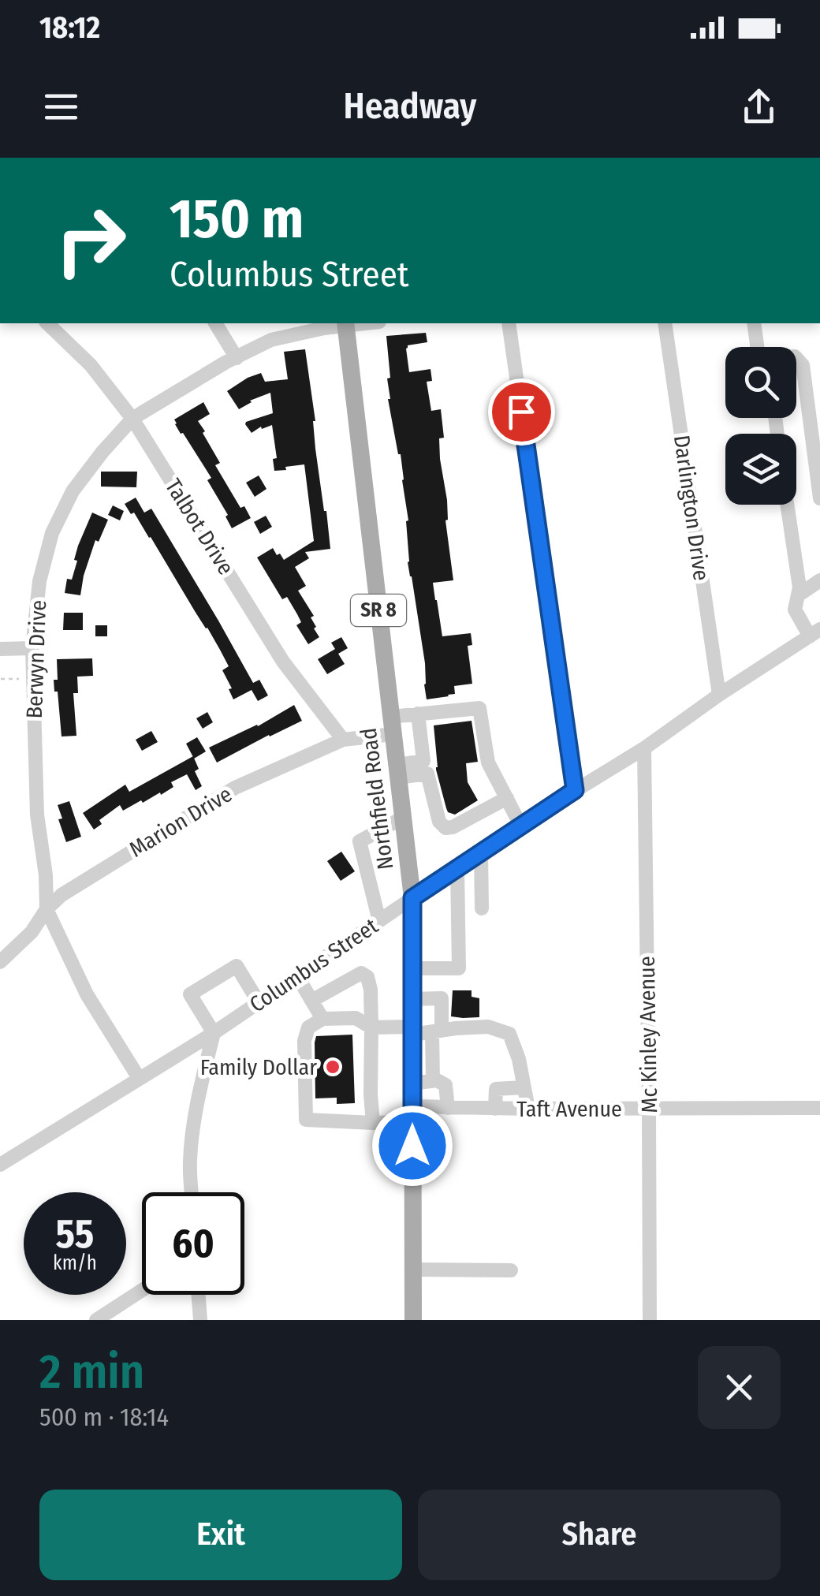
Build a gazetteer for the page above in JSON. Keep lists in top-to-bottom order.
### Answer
{
  "streets": {
    "main road": ["SR 8", "Northfield Road"],
    "street": [
      "Darlington Drive",
      "Talbot Drive",
      "Berwyn Drive",
      "Marion Drive",
      "Columbus Street",
      "Mc Kinley Avenue",
      "Taft Avenue"
    ]
  },
  "crossings": [
    ["Darlington Drive", "Columbus Street"],
    ["Talbot Drive", "Berwyn Drive"],
    ["Talbot Drive", "Marion Drive"],
    ["Berwyn Drive", "Northfield Road"],
    ["Berwyn Drive", "Marion Drive"],
    ["Berwyn Drive", "Columbus Street"],
    ["Northfield Road", "Marion Drive"],
    ["Northfield Road", "Columbus Street"],
    ["Northfield Road", "Taft Avenue"],
    ["Columbus Street", "Mc Kinley Avenue"],
    ["Mc Kinley Avenue", "Taft Avenue"]
  ],
  "places": ["Family Dollar"],
  "page": {
    "status": "18:12",
    "header": "Headway",
    "turn": ["150 m", "Columbus Street"],
    "speed": "55 km/h",
    "limit": "60",
    "heading": ["2 min", "500 m · 18:14"],
    "buttons": ["Exit", "Share"]
  }
}
